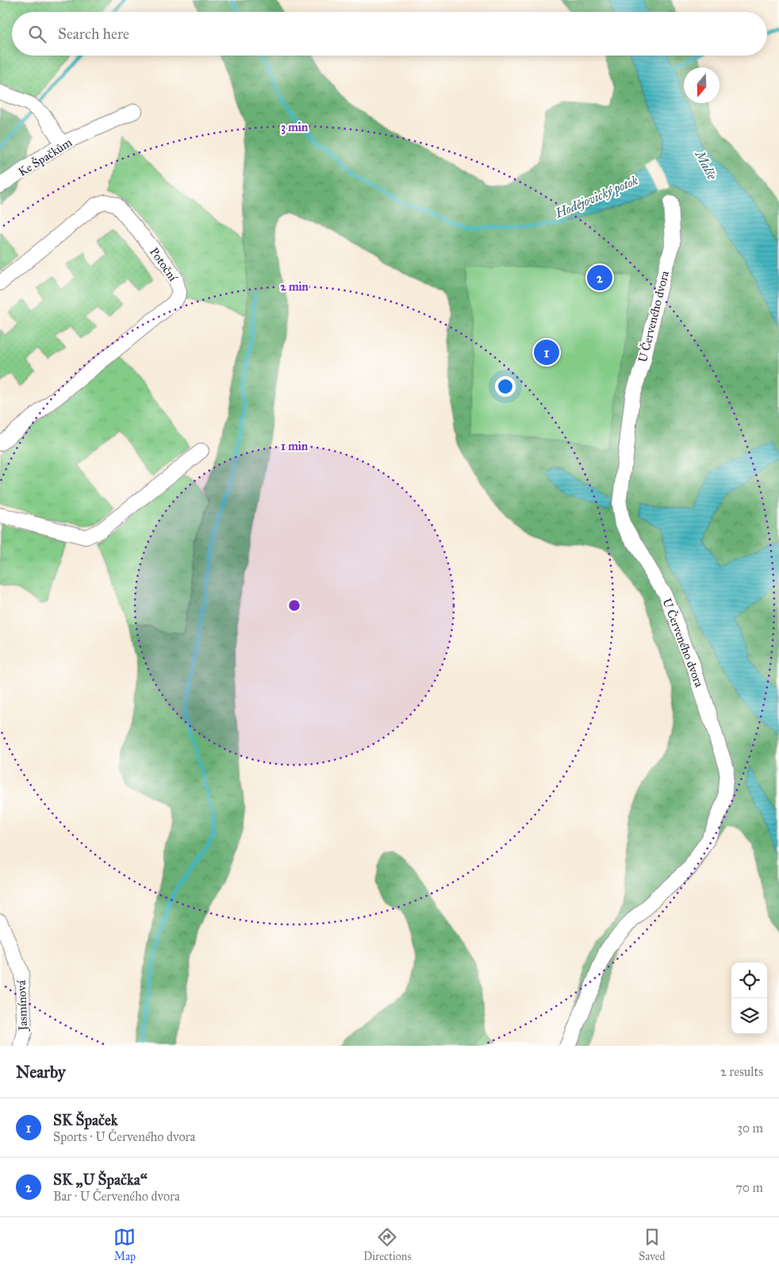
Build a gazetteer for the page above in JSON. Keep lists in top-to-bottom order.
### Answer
{
  "streets": {
    "street": [
      "Ke Špačkům",
      "Potoční",
      "U Červeného dvora",
      "Jasmínová"
    ]
  },
  "water": ["Malše", "Hodějovický potok"],
  "north": "bottom",
  "page": {
    "search": "Search here",
    "pins": ["2", "1"],
    "heading": ["Nearby", "2 results"],
    "list": [
      {
        "mark": "1",
        "name": "SK Špaček",
        "note": "Sports · U Červeného dvora",
        "value": "30 m"
      },
      {
        "mark": "2",
        "name": "SK „U Špačka“",
        "note": "Bar · U Červeného dvora",
        "value": "70 m"
      }
    ],
    "nav": ["Map", "Directions", "Saved"]
  },
  "rings": ["3 min", "2 min", "1 min"]
}
